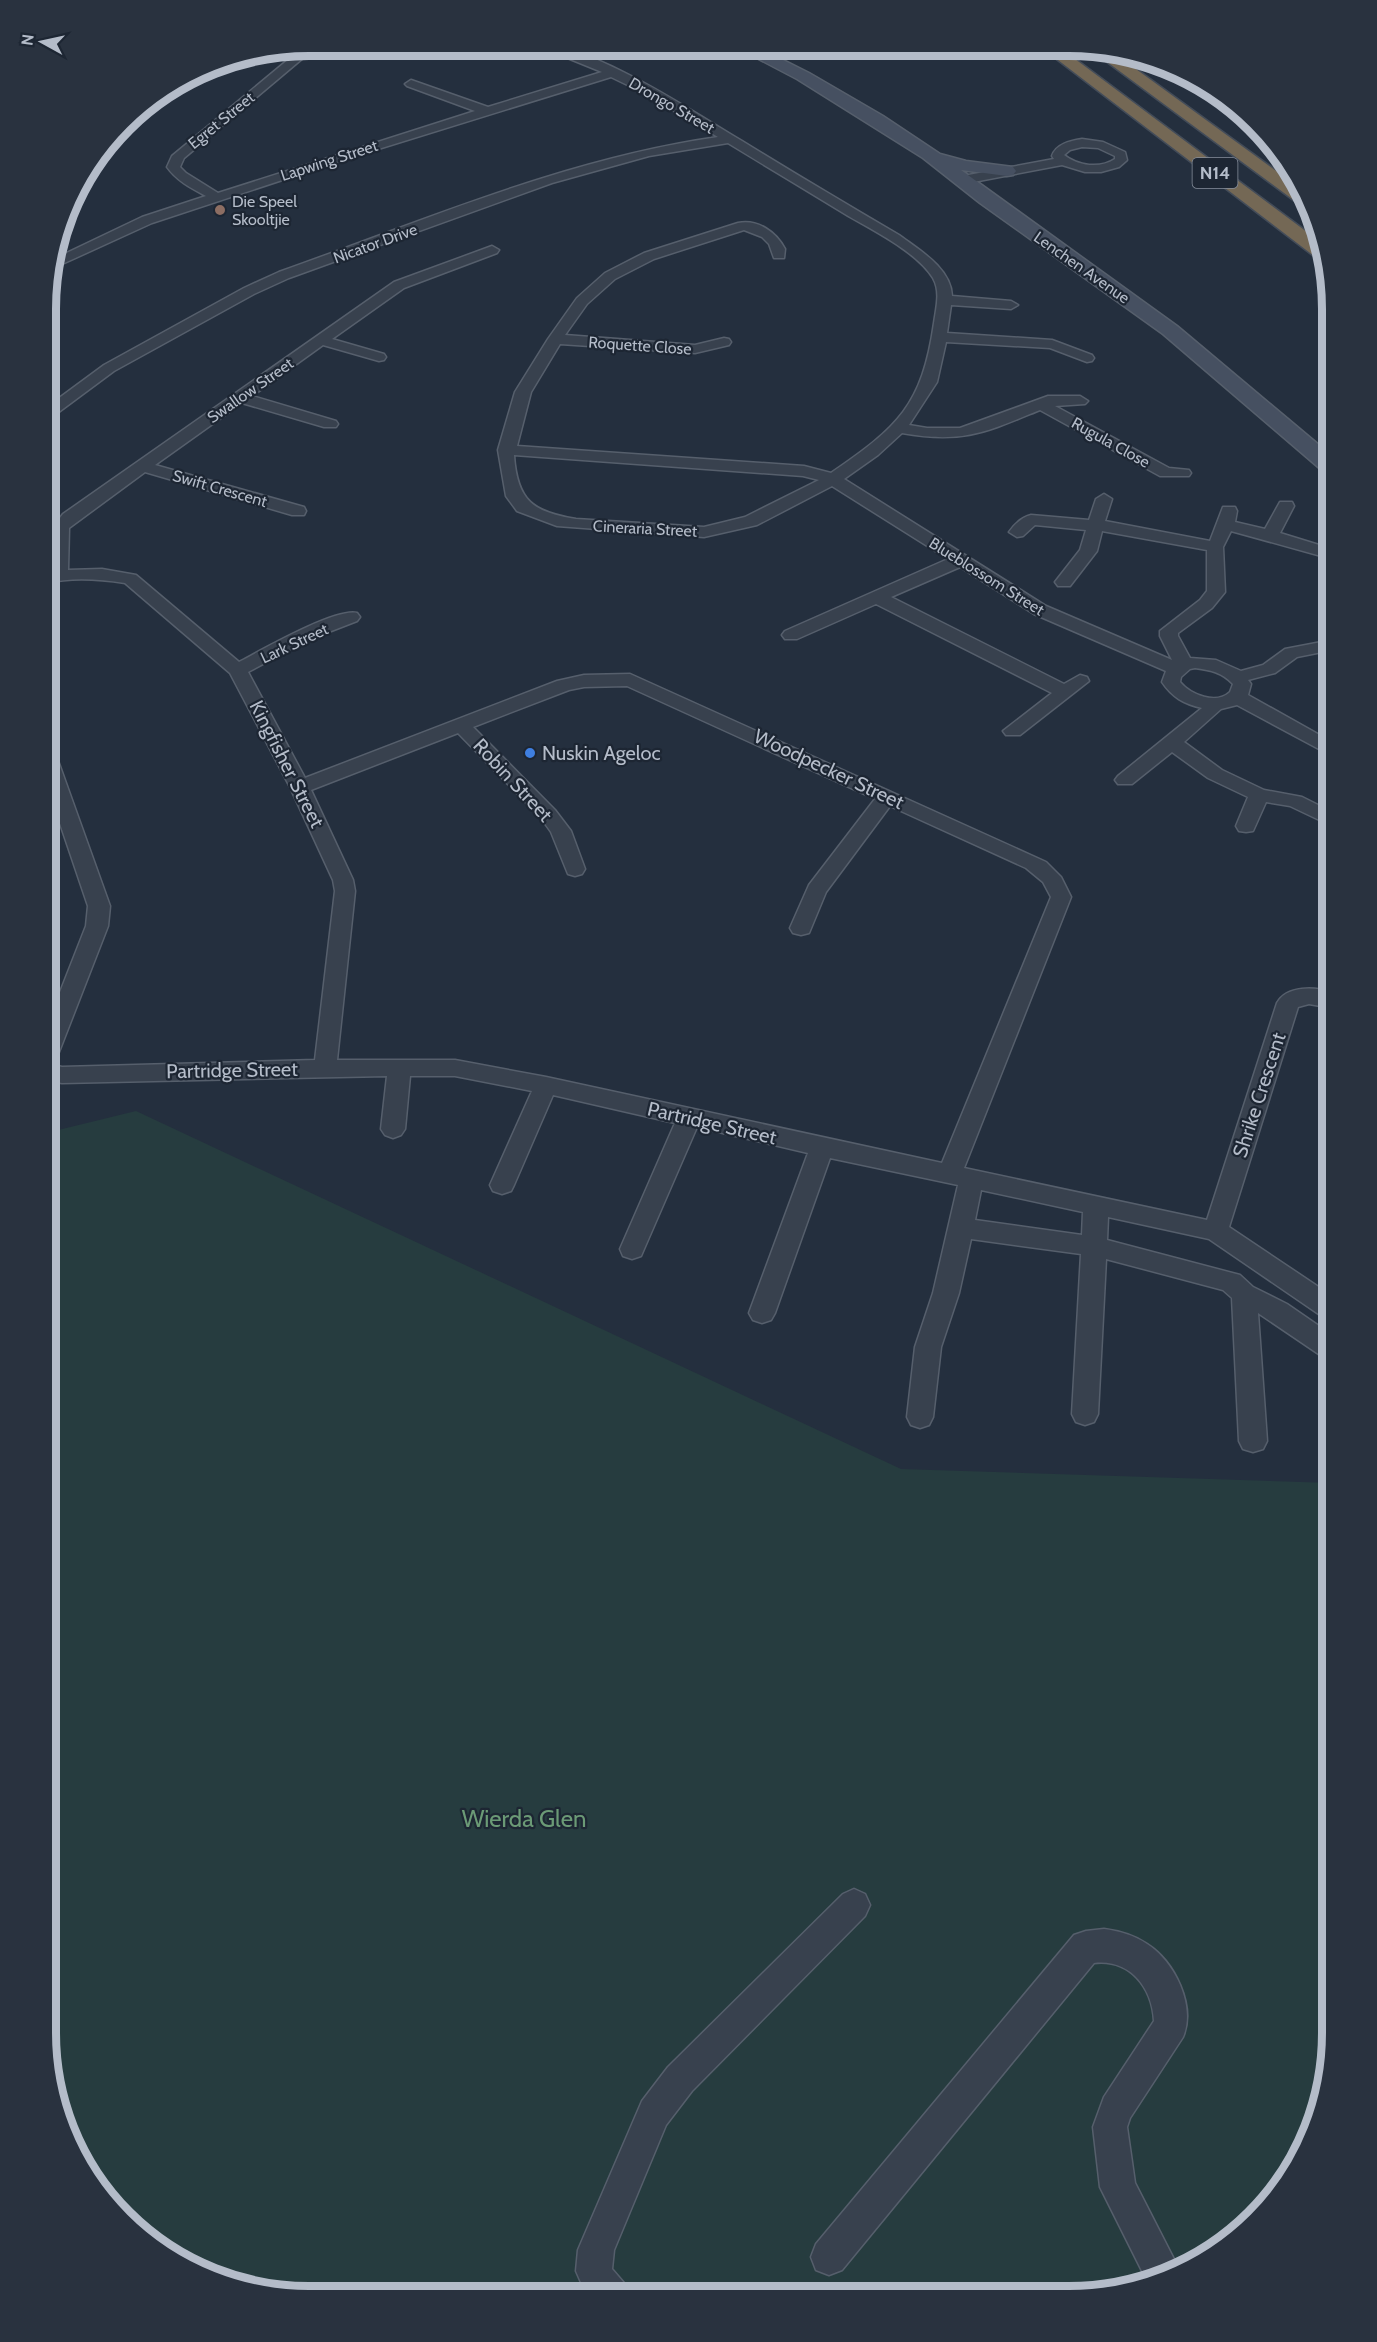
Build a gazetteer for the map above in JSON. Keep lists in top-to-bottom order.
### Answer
{
  "streets": {
    "highway": ["N14"],
    "main road": ["Lenchen Avenue"],
    "street": [
      "Drongo Street",
      "Egret Street",
      "Lapwing Street",
      "Nicator Drive",
      "Roquette Close",
      "Swallow Street",
      "Rugula Close",
      "Swift Crescent",
      "Cineraria Street",
      "Blueblossom Street",
      "Lark Street",
      "Kingfisher Street",
      "Woodpecker Street",
      "Robin Street",
      "Partridge Street",
      "Shrike Crescent"
    ]
  },
  "crossings": [
    ["Drongo Street", "Lapwing Street"],
    ["Drongo Street", "Nicator Drive"],
    ["Drongo Street", "Cineraria Street"],
    ["Egret Street", "Lapwing Street"],
    ["Nicator Drive", "Cineraria Street"],
    ["Roquette Close", "Cineraria Street"],
    ["Swallow Street", "Swift Crescent"],
    ["Rugula Close", "Cineraria Street"],
    ["Cineraria Street", "Blueblossom Street"],
    ["Lark Street", "Kingfisher Street"],
    ["Kingfisher Street", "Woodpecker Street"],
    ["Kingfisher Street", "Partridge Street"],
    ["Woodpecker Street", "Robin Street"],
    ["Woodpecker Street", "Partridge Street"],
    ["Partridge Street", "Shrike Crescent"]
  ],
  "parks": ["Wierda Glen"],
  "places": ["Die Speel Skooltjie", "Nuskin Ageloc"],
  "north": "left"
}
